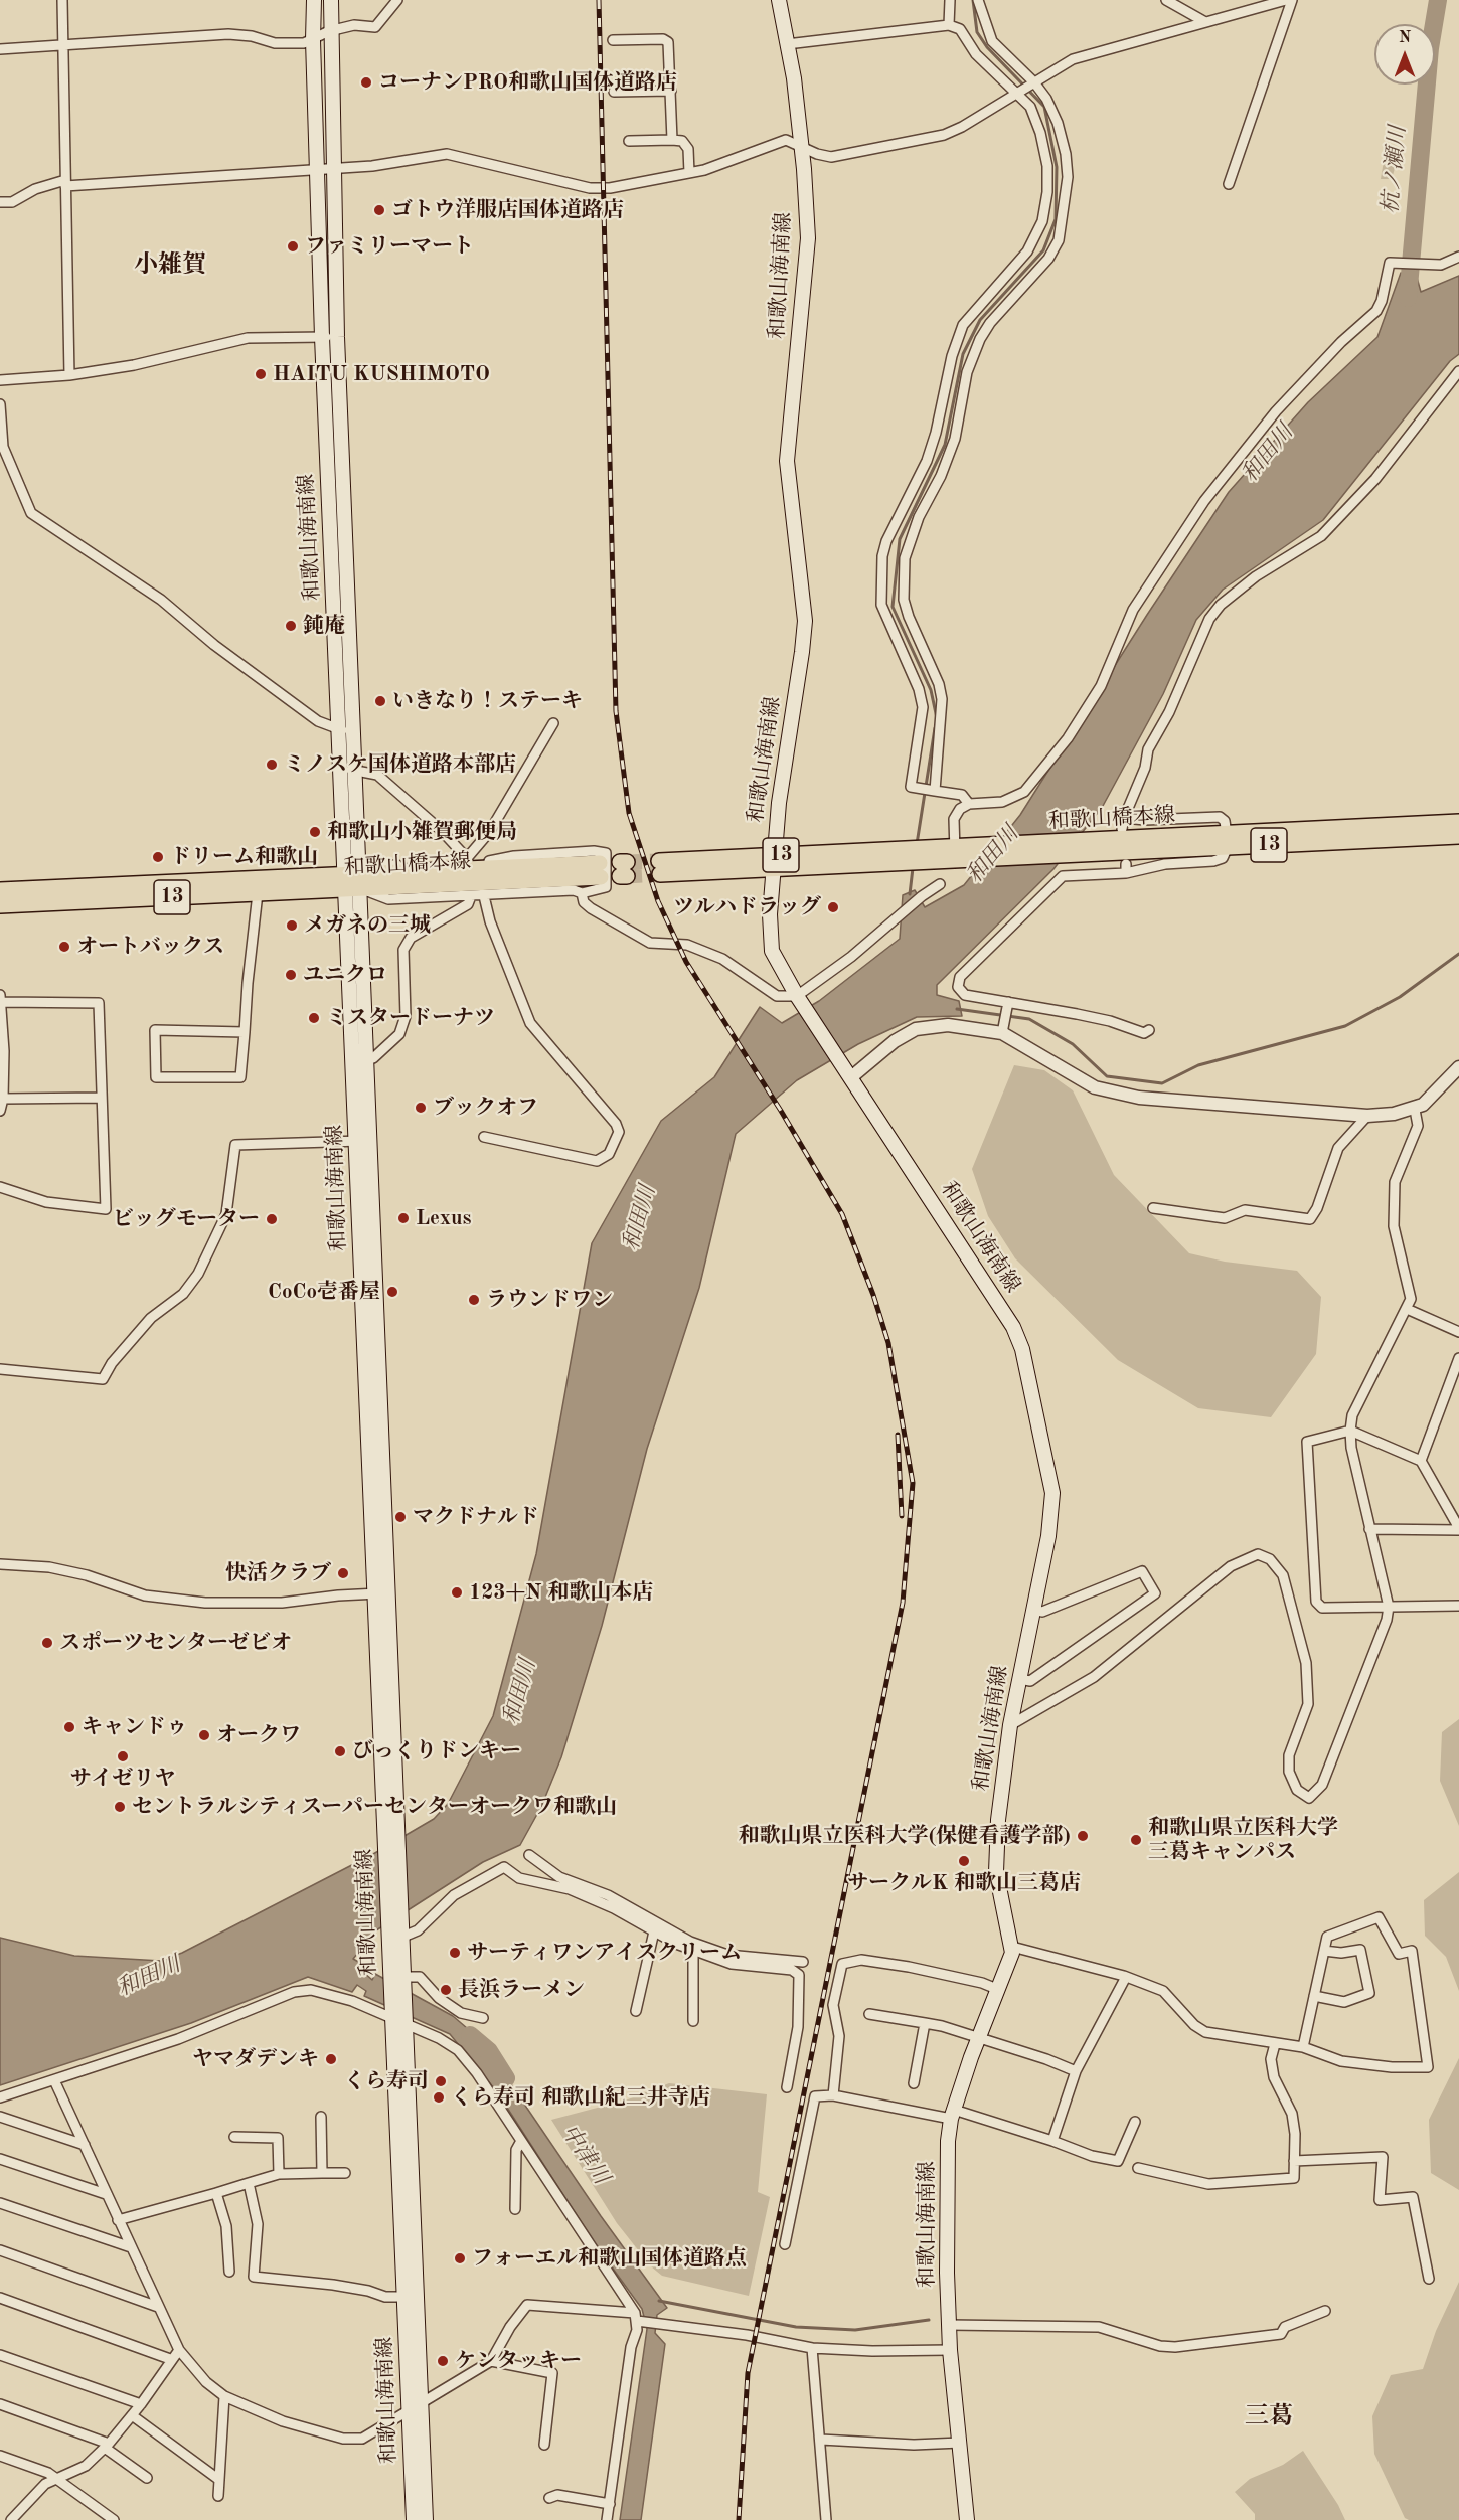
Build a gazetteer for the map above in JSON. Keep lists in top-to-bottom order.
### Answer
{
  "streets": {
    "main road": ["和歌山海南線", "和歌山橋本線", "13"]
  },
  "crossings": [
    ["和歌山海南線", "和歌山橋本線"]
  ],
  "districts": ["小雑賀", "三葛"],
  "water": ["杭ノ瀬川", "和田川", "中津川"],
  "places": [
    "コーナンPRO和歌山国体道路店",
    "ゴトウ洋服店国体道路店",
    "ファミリーマート",
    "HAITU KUSHIMOTO",
    "鈍庵",
    "いきなり！ステーキ",
    "ミノスケ国体道路本部店",
    "和歌山小雑賀郵便局",
    "ドリーム和歌山",
    "ツルハドラッグ",
    "メガネの三城",
    "オートバックス",
    "ユニクロ",
    "ミスタードーナツ",
    "ブックオフ",
    "Lexus",
    "ビッグモーター",
    "CoCo壱番屋",
    "ラウンドワン",
    "マクドナルド",
    "快活クラブ",
    "123+N 和歌山本店",
    "スポーツセンターゼビオ",
    "キャンドゥ",
    "オークワ",
    "びっくりドンキー",
    "サイゼリヤ",
    "セントラルシティスーパーセンターオークワ和歌山",
    "和歌山県立医科大学(保健看護学部)",
    "和歌山県立医科大学 三葛キャンパス",
    "サークルK 和歌山三葛店",
    "サーティワンアイスクリーム",
    "長浜ラーメン",
    "ヤマダデンキ",
    "くら寿司",
    "くら寿司 和歌山紀三井寺店",
    "フォーエル和歌山国体道路点",
    "ケンタッキー"
  ],
  "north": "top"
}
